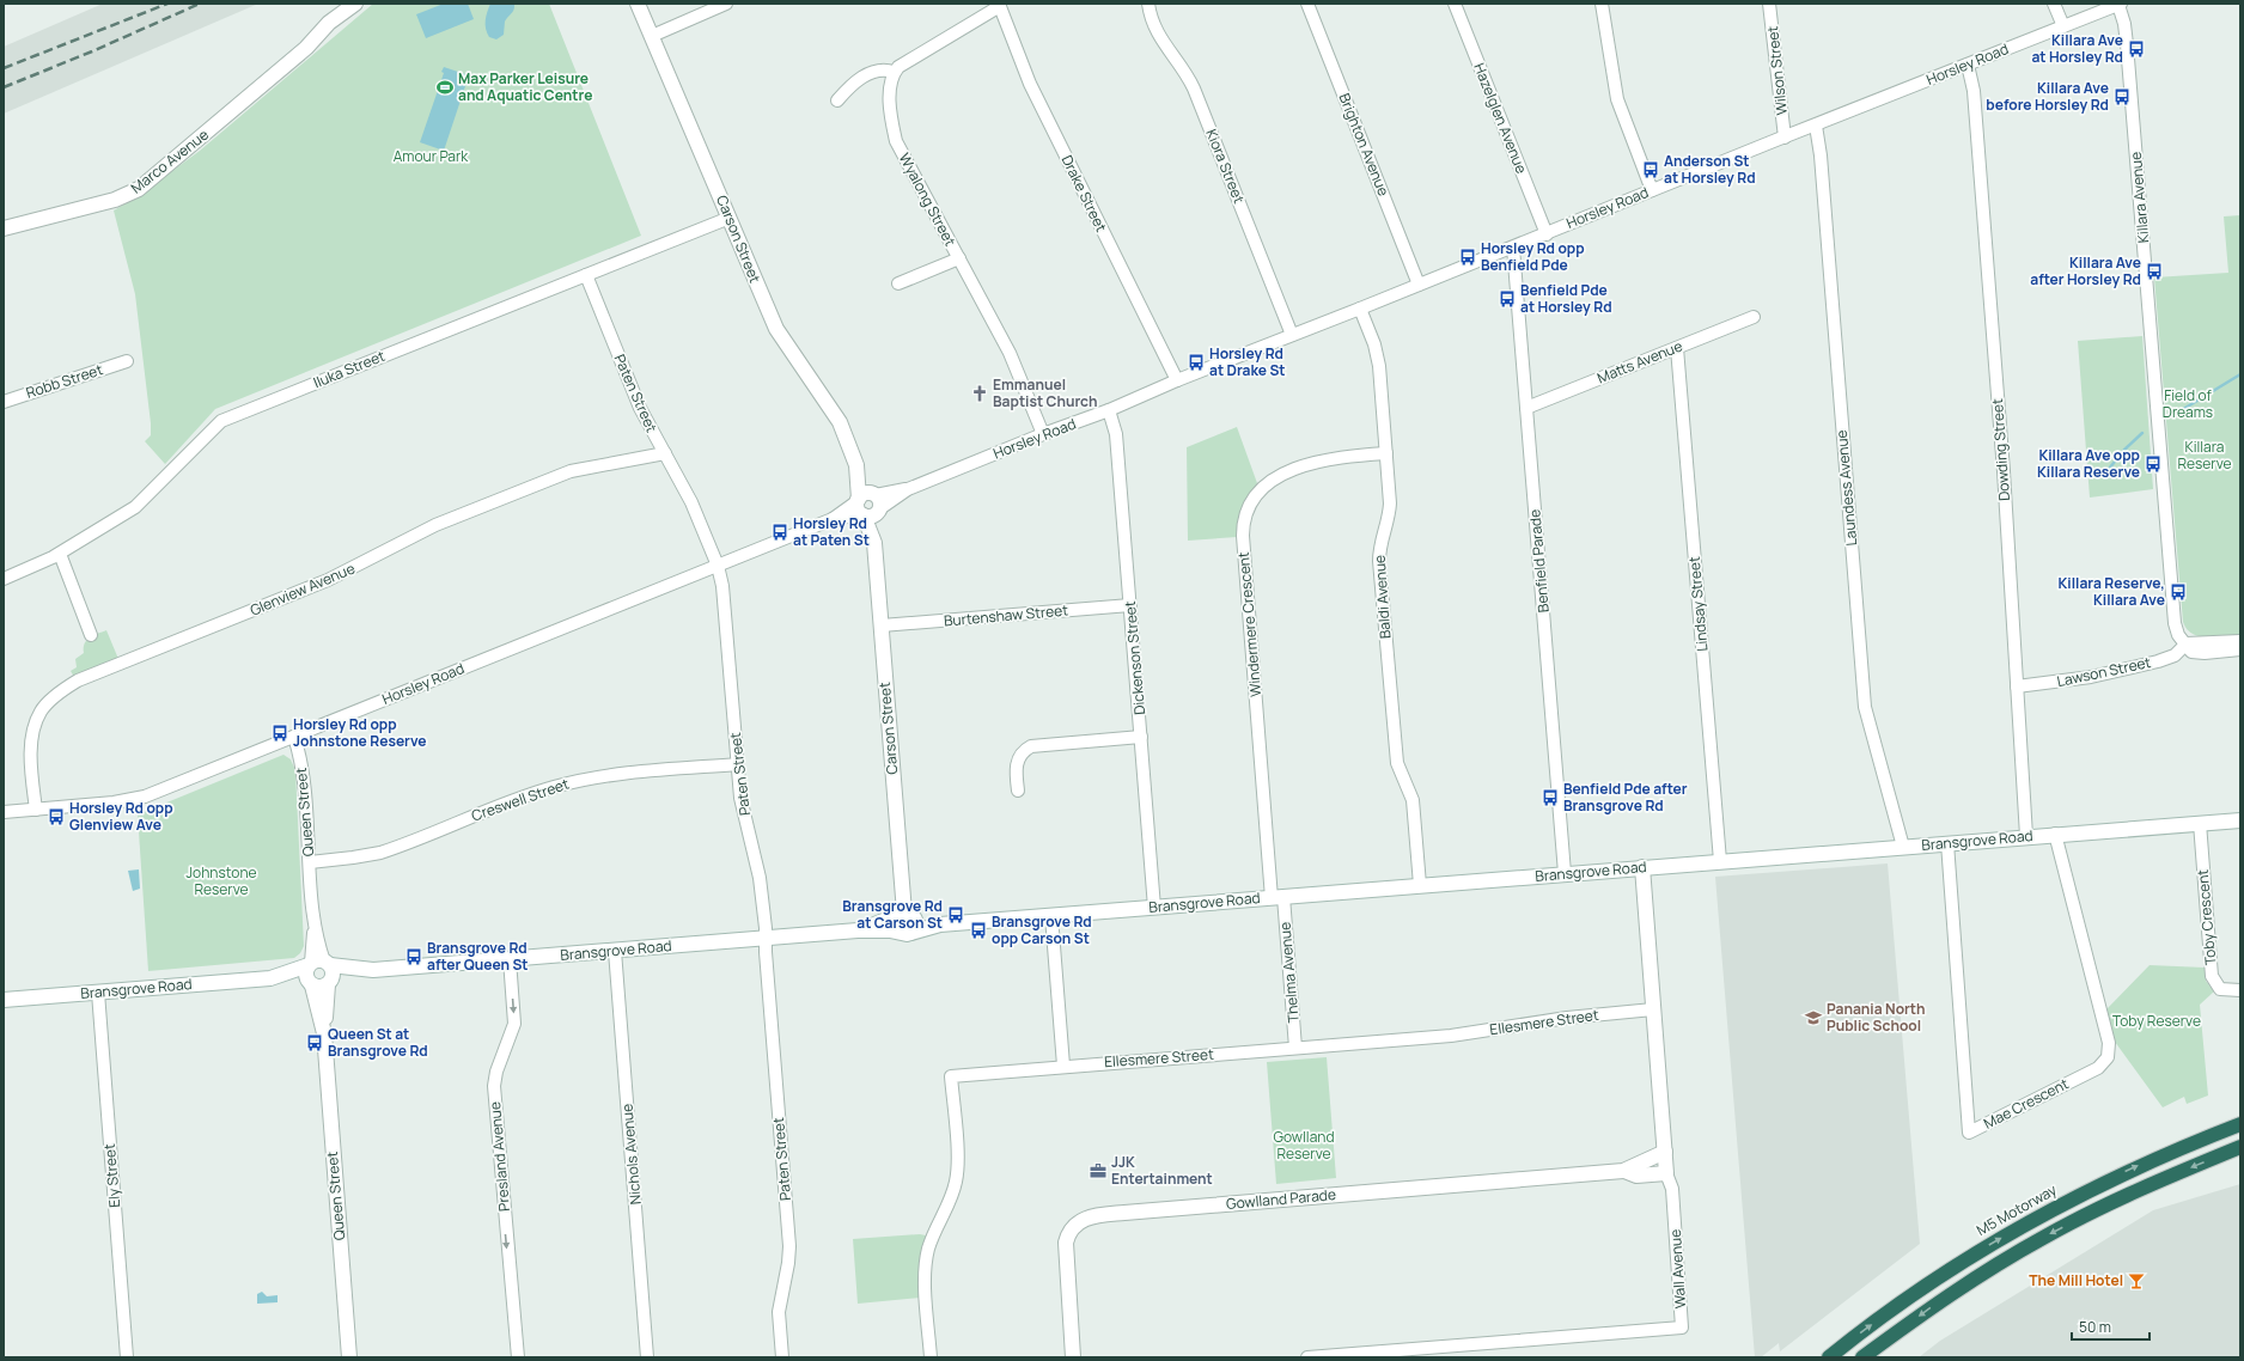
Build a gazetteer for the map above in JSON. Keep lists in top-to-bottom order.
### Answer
{
  "streets": {
    "highway": ["M5 Motorway"],
    "street": [
      "Horsley Road",
      "Wilson Street",
      "Hazelglen Avenue",
      "Brighton Avenue",
      "Marco Avenue",
      "Kiora Street",
      "Drake Street",
      "Killara Avenue",
      "Wyalong Street",
      "Carson Street",
      "Matts Avenue",
      "Iluka Street",
      "Robb Street",
      "Paten Street",
      "Dowding Street",
      "Laundess Avenue",
      "Benfield Parade",
      "Glenview Avenue",
      "Baldi Avenue",
      "Lindsay Street",
      "Burtenshaw Street",
      "Windermere Crescent",
      "Dickenson Street",
      "Lawson Street",
      "Creswell Street",
      "Queen Street",
      "Bransgrove Road",
      "Toby Crescent",
      "Thelma Avenue",
      "Ellesmere Street",
      "Mae Crescent",
      "Nichols Avenue",
      "Presland Avenue",
      "Ely Street",
      "Gowlland Parade",
      "Wall Avenue"
    ]
  },
  "crossings": [
    ["Horsley Road", "Wilson Street"],
    ["Horsley Road", "Hazelglen Avenue"],
    ["Horsley Road", "Brighton Avenue"],
    ["Horsley Road", "Kiora Street"],
    ["Horsley Road", "Drake Street"],
    ["Horsley Road", "Killara Avenue"],
    ["Horsley Road", "Wyalong Street"],
    ["Horsley Road", "Carson Street"],
    ["Horsley Road", "Paten Street"],
    ["Horsley Road", "Dowding Street"],
    ["Horsley Road", "Laundess Avenue"],
    ["Horsley Road", "Benfield Parade"],
    ["Horsley Road", "Glenview Avenue"],
    ["Horsley Road", "Baldi Avenue"],
    ["Horsley Road", "Dickenson Street"],
    ["Horsley Road", "Queen Street"],
    ["Killara Avenue", "Lawson Street"],
    ["Carson Street", "Iluka Street"],
    ["Carson Street", "Burtenshaw Street"],
    ["Carson Street", "Bransgrove Road"],
    ["Matts Avenue", "Benfield Parade"],
    ["Matts Avenue", "Lindsay Street"],
    ["Iluka Street", "Paten Street"],
    ["Paten Street", "Glenview Avenue"],
    ["Paten Street", "Creswell Street"],
    ["Paten Street", "Bransgrove Road"],
    ["Dowding Street", "Lawson Street"],
    ["Dowding Street", "Bransgrove Road"],
    ["Laundess Avenue", "Bransgrove Road"],
    ["Benfield Parade", "Bransgrove Road"],
    ["Baldi Avenue", "Windermere Crescent"],
    ["Baldi Avenue", "Bransgrove Road"],
    ["Lindsay Street", "Bransgrove Road"],
    ["Burtenshaw Street", "Dickenson Street"],
    ["Windermere Crescent", "Bransgrove Road"],
    ["Windermere Crescent", "Thelma Avenue"],
    ["Dickenson Street", "Bransgrove Road"],
    ["Creswell Street", "Queen Street"],
    ["Queen Street", "Bransgrove Road"],
    ["Bransgrove Road", "Toby Crescent"],
    ["Bransgrove Road", "Thelma Avenue"],
    ["Bransgrove Road", "Mae Crescent"],
    ["Bransgrove Road", "Nichols Avenue"],
    ["Bransgrove Road", "Presland Avenue"],
    ["Bransgrove Road", "Ely Street"],
    ["Bransgrove Road", "Wall Avenue"],
    ["Thelma Avenue", "Ellesmere Street"],
    ["Ellesmere Street", "Wall Avenue"],
    ["Gowlland Parade", "Wall Avenue"]
  ],
  "one_way": ["Presland Avenue"],
  "parks": [
    "Amour Park",
    "Field of Dreams",
    "Killara Reserve",
    "Johnstone Reserve",
    "Toby Reserve",
    "Gowlland Reserve"
  ],
  "places": {
    "bus stop": [
      "Killara Ave at Horsley Rd",
      "Killara Ave before Horsley Rd",
      "Anderson St at Horsley Rd",
      "Horsley Rd opp Benfield Pde",
      "Killara Ave after Horsley Rd",
      "Benfield Pde at Horsley Rd",
      "Horsley Rd at Drake St",
      "Killara Ave opp Killara Reserve",
      "Horsley Rd at Paten St",
      "Killara Reserve, Killara Ave",
      "Horsley Rd opp Johnstone Reserve",
      "Benfield Pde after Bransgrove Rd",
      "Horsley Rd opp Glenview Ave",
      "Bransgrove Rd at Carson St",
      "Bransgrove Rd opp Carson St",
      "Bransgrove Rd after Queen St",
      "Queen St at Bransgrove Rd"
    ],
    "sports": ["Max Parker Leisure and Aquatic Centre"],
    "church": ["Emmanuel Baptist Church"],
    "school or university": ["Panania North Public School"],
    "office": ["JJK Entertainment"],
    "bar": ["The Mill Hotel"]
  },
  "scale_bar": "50 m"
}
